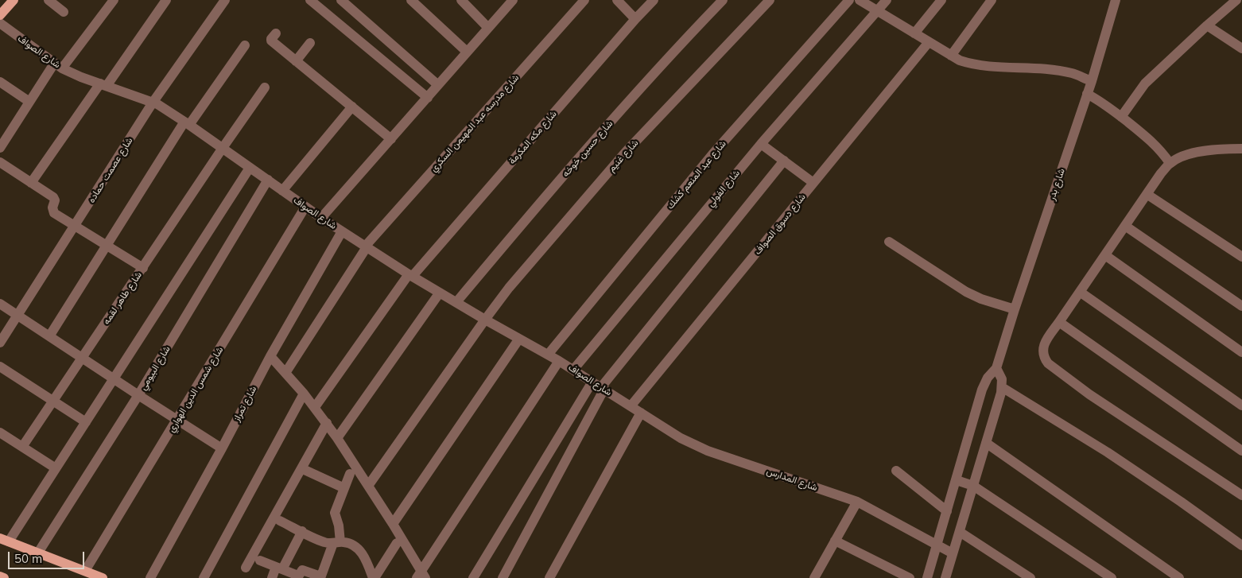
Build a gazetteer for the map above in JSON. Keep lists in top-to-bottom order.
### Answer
{
  "streets": {
    "street": [
      "شارع الصواف",
      "شارع مدرسه عبد المهيمن السكري",
      "شارع مكه المكرمة",
      "شارع حسين خوخه",
      "شارع غنيم",
      "شارع عصمت حماده",
      "شارع عبد المنعم كشك",
      "شارع بدر",
      "شارع الفولي",
      "شارع دسوق الصواف",
      "شارع طاهر لقمه",
      "شارع البيومي",
      "شارع شمس الدين الهواري",
      "شارع تمراز",
      "شارع المدارس"
    ]
  },
  "crossings": [
    ["شارع الصواف", "شارع مدرسه عبد المهيمن السكري"],
    ["شارع الصواف", "شارع مكه المكرمة"],
    ["شارع الصواف", "شارع حسين خوخه"],
    ["شارع الصواف", "شارع غنيم"],
    ["شارع الصواف", "شارع عصمت حماده"],
    ["شارع الصواف", "شارع عبد المنعم كشك"],
    ["شارع الصواف", "شارع الفولي"],
    ["شارع الصواف", "شارع دسوق الصواف"],
    ["شارع الصواف", "شارع طاهر لقمه"],
    ["شارع الصواف", "شارع البيومي"],
    ["شارع الصواف", "شارع شمس الدين الهواري"],
    ["شارع الصواف", "شارع تمراز"],
    ["شارع الصواف", "شارع المدارس"],
    ["شارع بدر", "شارع المدارس"],
    ["شارع دسوق الصواف", "شارع المدارس"]
  ],
  "scale_bar": "50 m"
}
